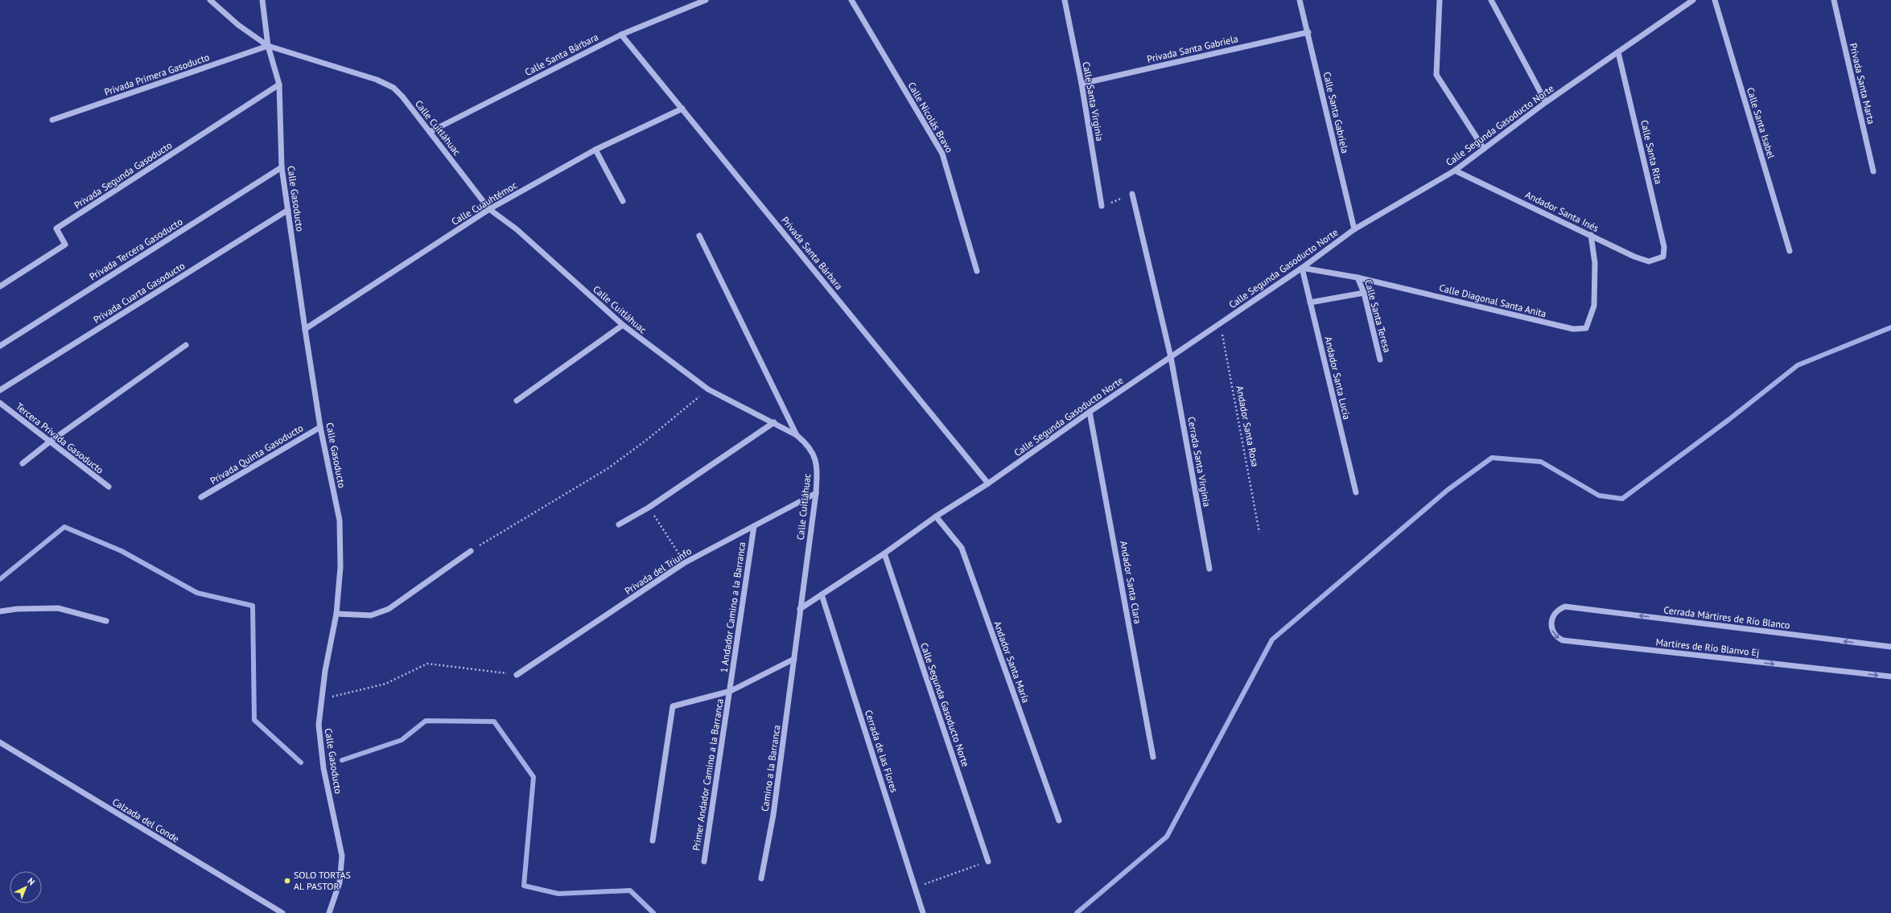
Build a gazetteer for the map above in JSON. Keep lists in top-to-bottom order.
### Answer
{
  "streets": {
    "street": [
      "Privada Santa Gabriela",
      "Calle Santa Bárbara",
      "Privada Primera Gasoducto",
      "Privada Santa Marta",
      "Calle Santa Virginia",
      "Calle Santa Gabriela",
      "Calle Nicolás Bravo",
      "Calle Santa Isabel",
      "Calle Segunda Gasoducto Norte",
      "Calle Cuitláhuac",
      "Calle Santa Rita",
      "Privada Segunda Gasoducto",
      "Calle Gasoducto",
      "Calle Cuauhtémoc",
      "Andador Santa Inés",
      "Privada Tercera Gasoducto",
      "Privada Santa Bárbara",
      "Privada Cuarta Gasoducto",
      "Calle Diagonal Santa Anita",
      "Calle Santa Teresa",
      "Andador Santa Lucía",
      "Tercera Privada Gasoducto",
      "Privada Quinta Gasoducto",
      "Cerrada Santa Virginia",
      "Privada del Triunfo",
      "Andador Santa Clara",
      "1 Andador Camino a la Barranca",
      "Cerrada Mártires de Río Blanco",
      "Martires de Río Blanvo Ej",
      "Andador Santa María",
      "Cerrada de las Flores",
      "Camino a la Barranca",
      "Primer Andador Camino a la Barranca",
      "Calzada del Conde"
    ],
    "path": ["Andador Santa Rosa"]
  },
  "crossings": [
    ["Privada Santa Gabriela", "Calle Santa Virginia"],
    ["Privada Santa Gabriela", "Calle Santa Gabriela"],
    ["Calle Santa Bárbara", "Calle Cuitláhuac"],
    ["Calle Santa Bárbara", "Privada Santa Bárbara"],
    ["Privada Primera Gasoducto", "Calle Cuitláhuac"],
    ["Privada Primera Gasoducto", "Calle Gasoducto"],
    ["Calle Santa Gabriela", "Calle Segunda Gasoducto Norte"],
    ["Calle Segunda Gasoducto Norte", "Calle Cuitláhuac"],
    ["Calle Segunda Gasoducto Norte", "Calle Santa Rita"],
    ["Calle Segunda Gasoducto Norte", "Andador Santa Inés"],
    ["Calle Segunda Gasoducto Norte", "Privada Santa Bárbara"],
    ["Calle Segunda Gasoducto Norte", "Calle Diagonal Santa Anita"],
    ["Calle Segunda Gasoducto Norte", "Andador Santa Lucía"],
    ["Calle Segunda Gasoducto Norte", "Andador Santa Rosa"],
    ["Calle Segunda Gasoducto Norte", "Cerrada Santa Virginia"],
    ["Calle Segunda Gasoducto Norte", "Andador Santa Clara"],
    ["Calle Segunda Gasoducto Norte", "Andador Santa María"],
    ["Calle Segunda Gasoducto Norte", "Cerrada de las Flores"],
    ["Calle Cuitláhuac", "Calle Gasoducto"],
    ["Calle Cuitláhuac", "Calle Cuauhtémoc"],
    ["Calle Cuitláhuac", "Privada del Triunfo"],
    ["Calle Cuitláhuac", "Camino a la Barranca"],
    ["Calle Santa Rita", "Andador Santa Inés"],
    ["Privada Segunda Gasoducto", "Calle Gasoducto"],
    ["Calle Gasoducto", "Calle Cuauhtémoc"],
    ["Calle Gasoducto", "Privada Tercera Gasoducto"],
    ["Calle Gasoducto", "Privada Cuarta Gasoducto"],
    ["Calle Gasoducto", "Privada Quinta Gasoducto"],
    ["Calle Cuauhtémoc", "Privada Santa Bárbara"],
    ["Andador Santa Inés", "Calle Diagonal Santa Anita"],
    ["Calle Diagonal Santa Anita", "Calle Santa Teresa"],
    ["Calle Diagonal Santa Anita", "Andador Santa Lucía"],
    ["Privada del Triunfo", "1 Andador Camino a la Barranca"],
    ["1 Andador Camino a la Barranca", "Primer Andador Camino a la Barranca"],
    ["Cerrada Mártires de Río Blanco", "Martires de Río Blanvo Ej"]
  ],
  "one_way": ["Cerrada Mártires de Río Blanco", "Martires de Río Blanvo Ej"],
  "places": ["SOLO TORTAS AL PASTOR"],
  "north": "top right"
}
